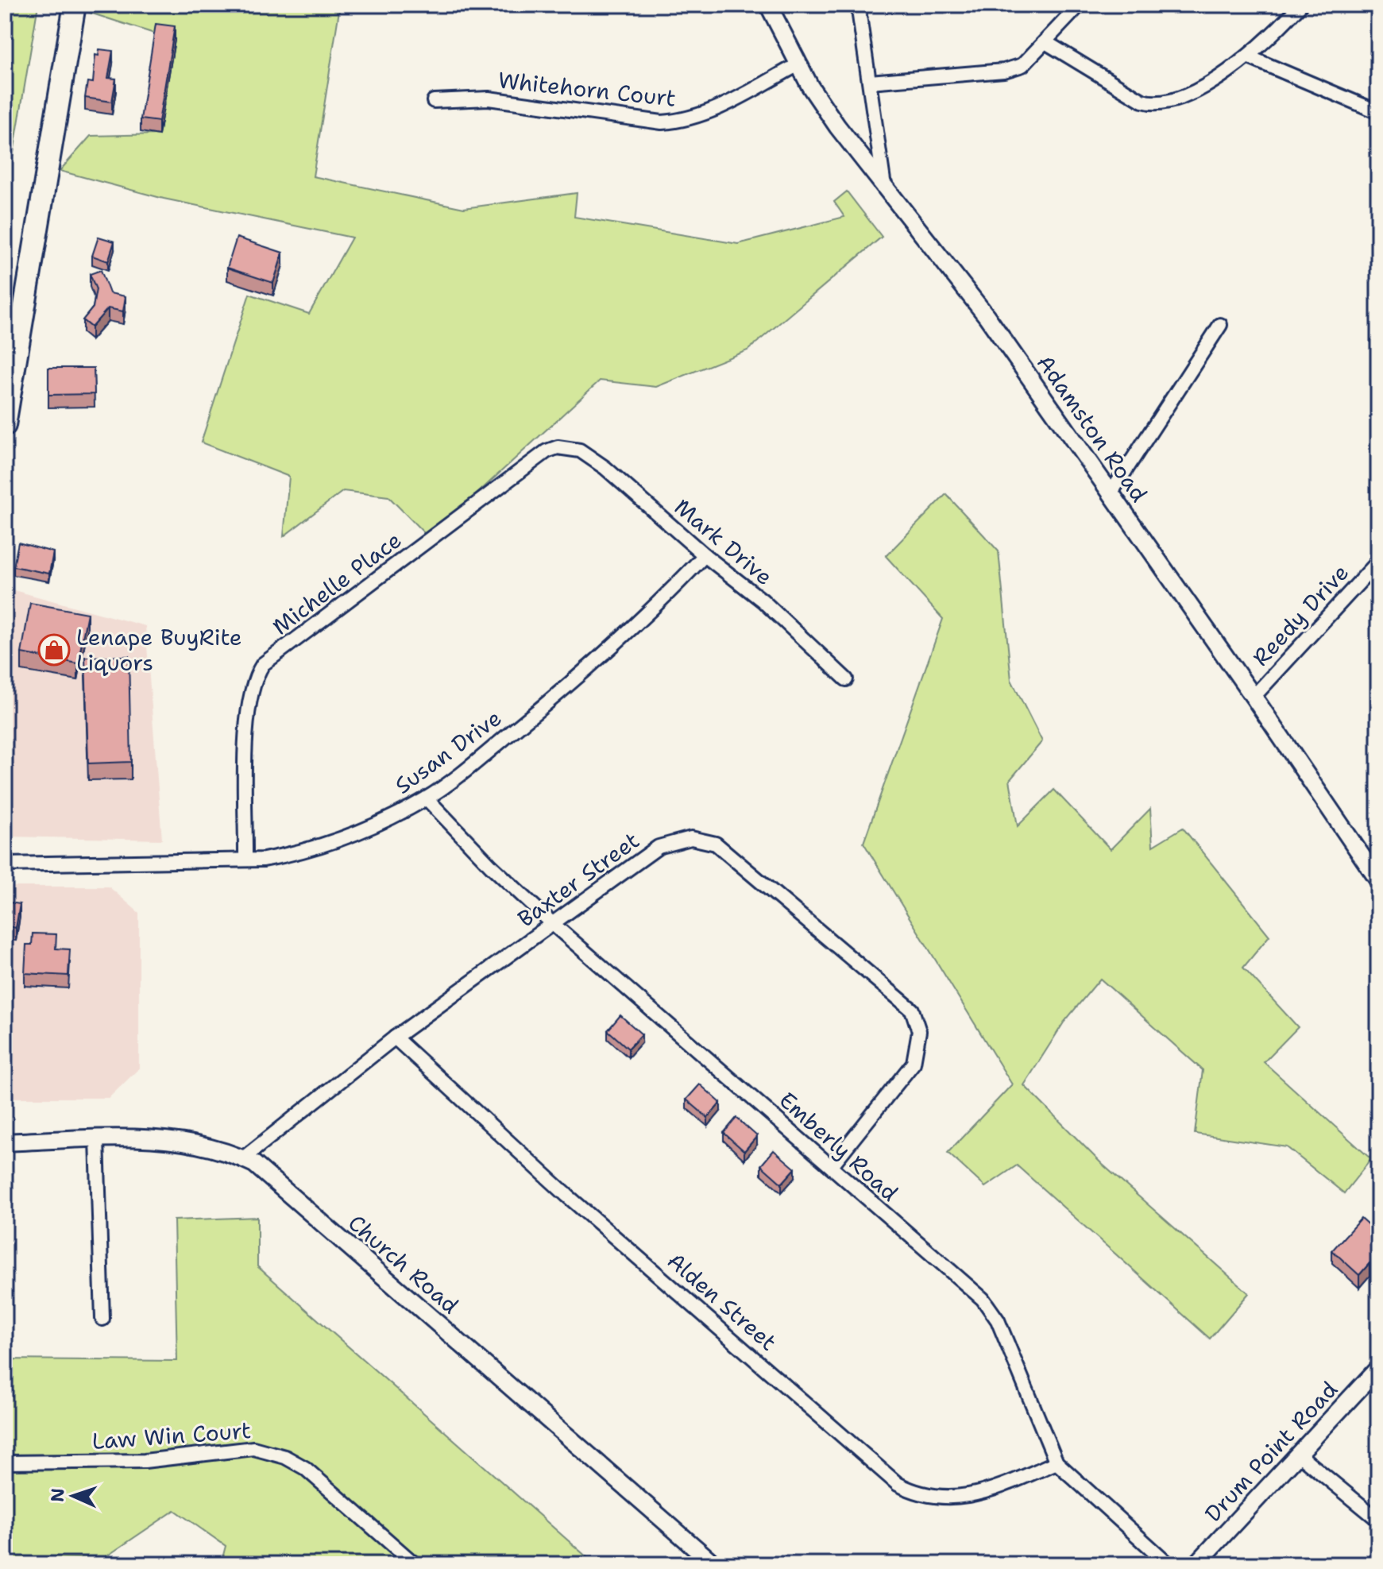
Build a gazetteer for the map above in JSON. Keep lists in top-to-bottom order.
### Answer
{
  "streets": {
    "street": [
      "Whitehorn Court",
      "Adamston Road",
      "Mark Drive",
      "Michelle Place",
      "Reedy Drive",
      "Susan Drive",
      "Baxter Street",
      "Emberly Road",
      "Church Road",
      "Alden Street",
      "Law Win Court",
      "Drum Point Road"
    ]
  },
  "crossings": [
    ["Whitehorn Court", "Adamston Road"],
    ["Adamston Road", "Reedy Drive"],
    ["Mark Drive", "Michelle Place"],
    ["Mark Drive", "Susan Drive"],
    ["Michelle Place", "Susan Drive"],
    ["Susan Drive", "Emberly Road"],
    ["Baxter Street", "Emberly Road"],
    ["Baxter Street", "Church Road"],
    ["Baxter Street", "Alden Street"],
    ["Emberly Road", "Alden Street"]
  ],
  "places": {
    "shop": ["Lenape BuyRite Liquors"]
  },
  "north": "left"
}
